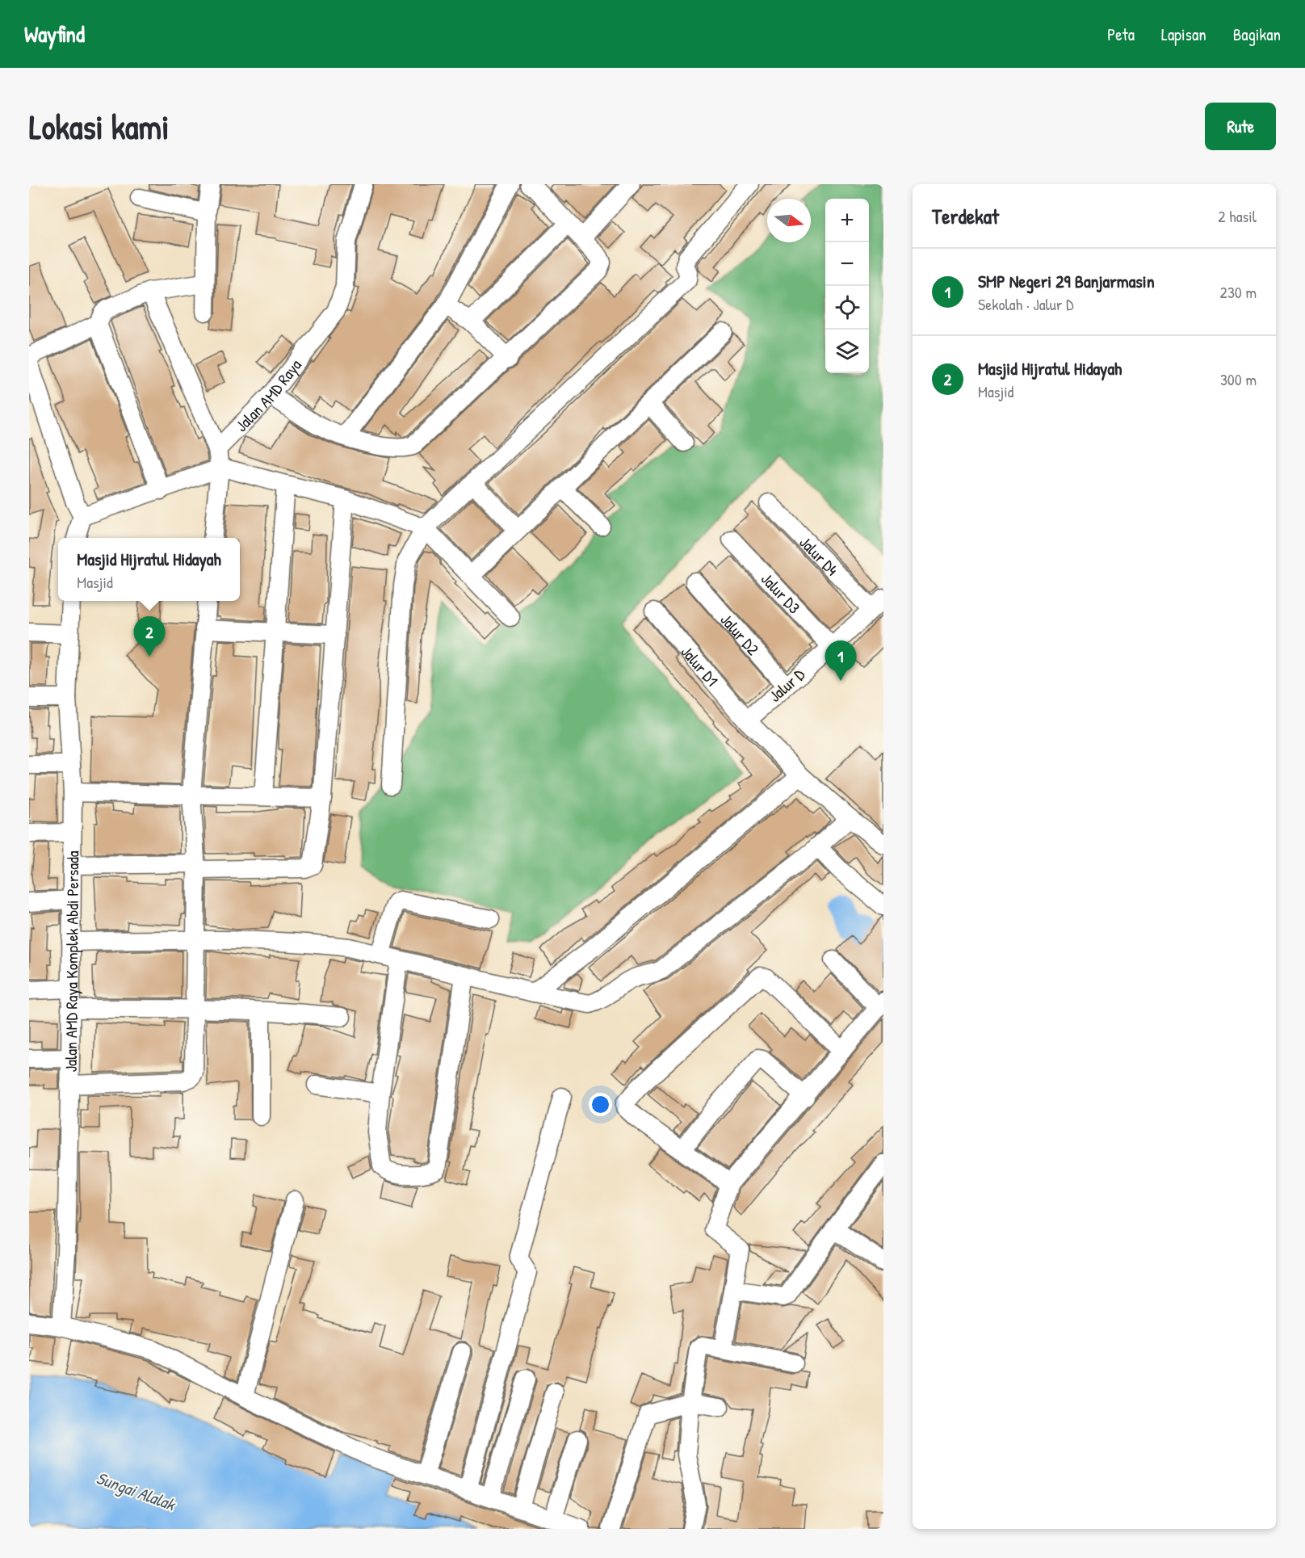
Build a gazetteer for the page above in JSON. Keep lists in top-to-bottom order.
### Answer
{
  "streets": {
    "street": [
      "Jalan AMD Raya",
      "Jalur D4",
      "Jalur D3",
      "Jalur D2",
      "Jalur D1",
      "Jalur D",
      "Jalan AMD Raya Komplek Abdi Persada"
    ]
  },
  "crossings": [
    ["Jalur D4", "Jalur D"],
    ["Jalur D3", "Jalur D"],
    ["Jalur D2", "Jalur D"],
    ["Jalur D1", "Jalur D"]
  ],
  "water": ["Sungai Alalak"],
  "north": "right",
  "page": {
    "header": "Wayfind",
    "nav": ["Peta", "Lapisan", "Bagikan"],
    "buttons": "Rute",
    "title": "Lokasi kami",
    "heading": ["Terdekat", "2 hasil"],
    "map_buttons": ["+", "−"],
    "list": [
      {
        "mark": "1",
        "name": "SMP Negeri 29 Banjarmasin",
        "note": "Sekolah · Jalur D",
        "value": "230 m"
      },
      {
        "mark": "2",
        "name": "Masjid Hijratul Hidayah",
        "note": "Masjid",
        "value": "300 m"
      }
    ],
    "popup": ["Masjid Hijratul Hidayah", "Masjid"],
    "pins": ["2", "1"]
  }
}
